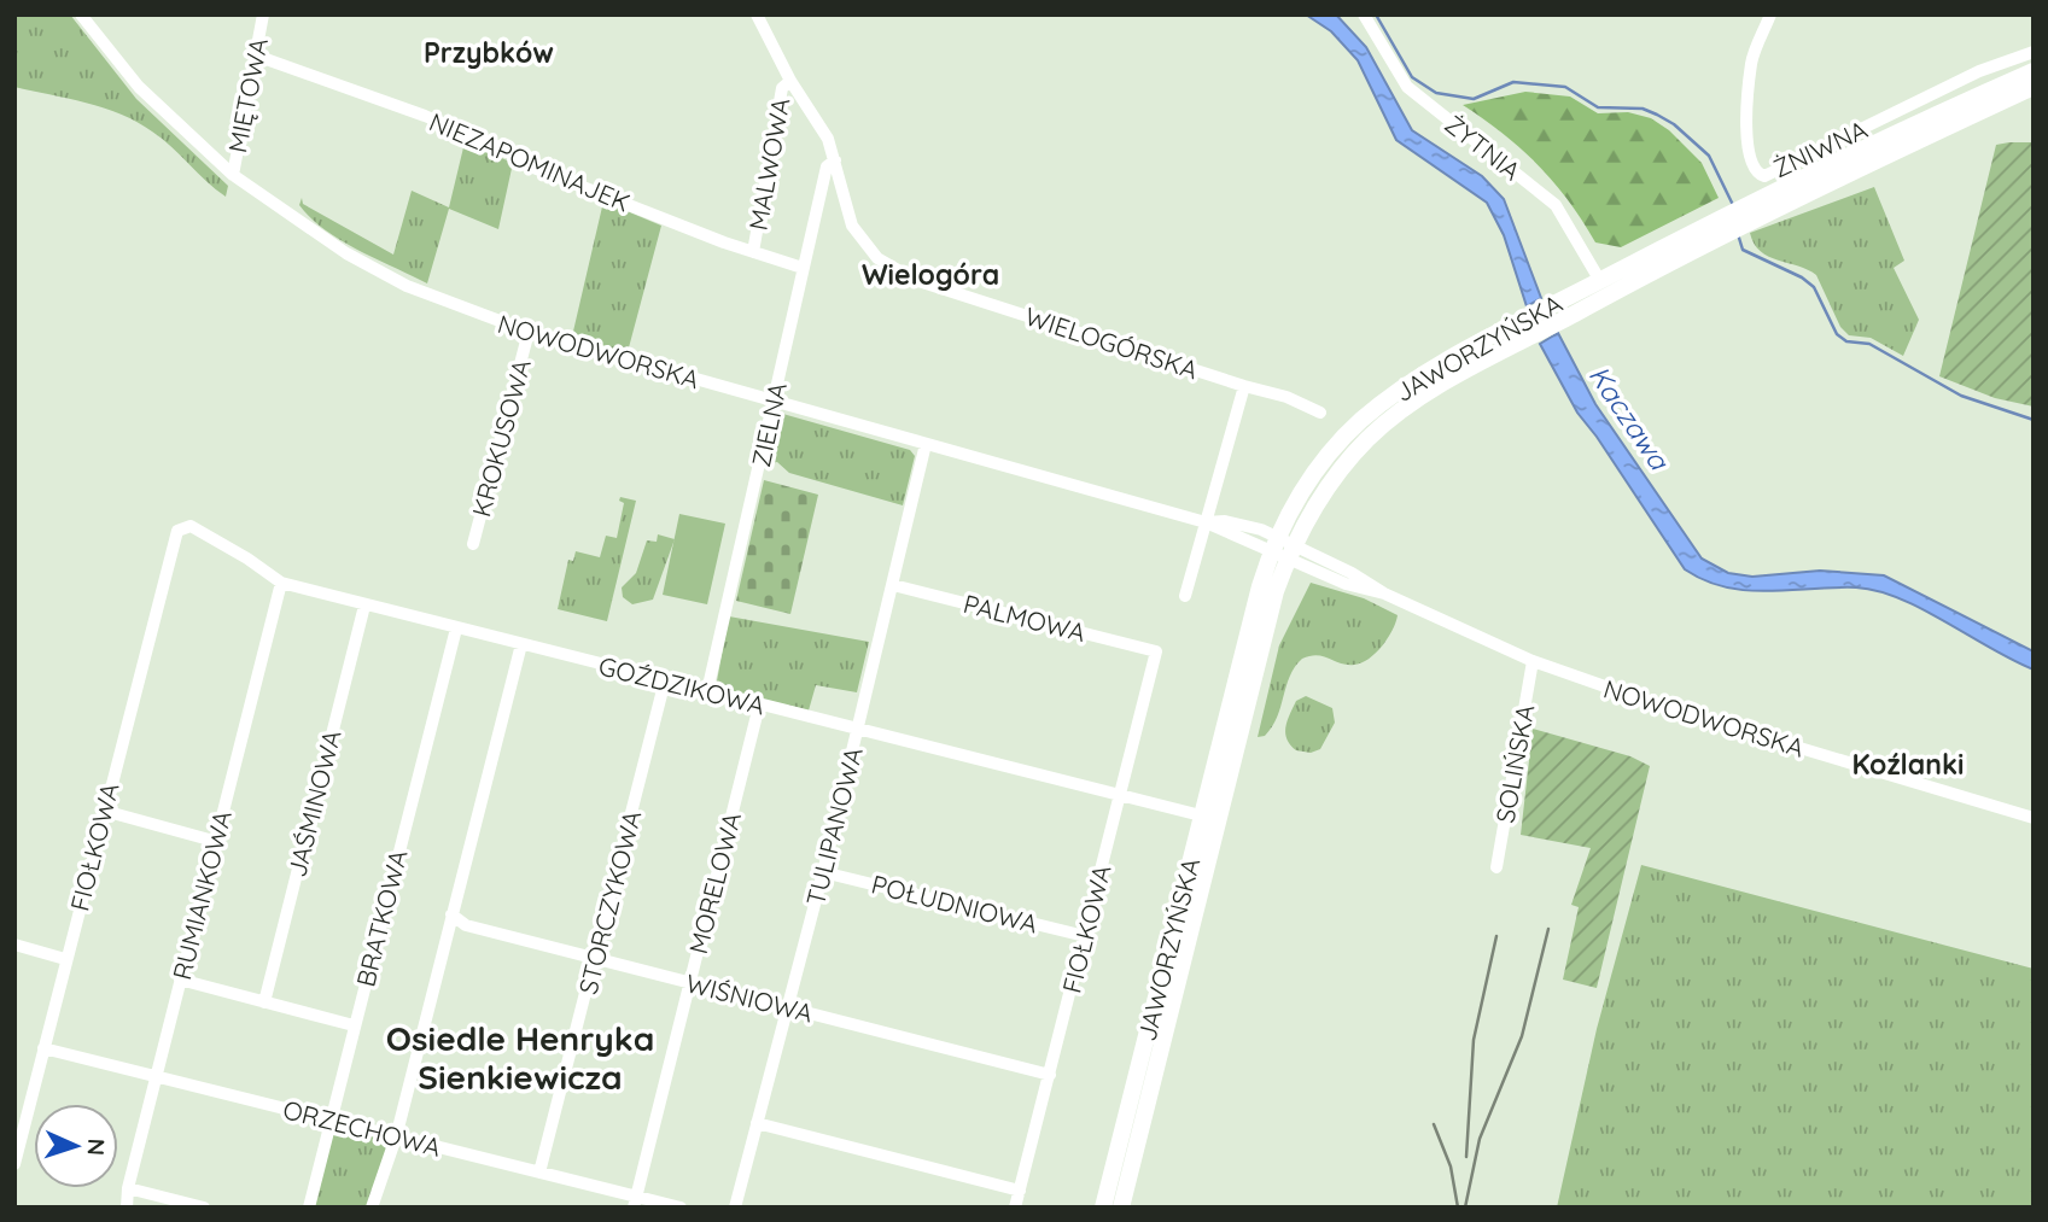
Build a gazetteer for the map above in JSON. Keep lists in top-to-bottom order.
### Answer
{
  "streets": {
    "main road": ["JAWORZYŃSKA"],
    "street": [
      "MIĘTOWA",
      "ŻYTNIA",
      "ŻNIWNA",
      "NIEZAPOMINAJEK",
      "MALWOWA",
      "WIELOGÓRSKA",
      "NOWODWORSKA",
      "ZIELNA",
      "KROKUSOWA",
      "PALMOWA",
      "GOŹDZIKOWA",
      "SOLIŃSKA",
      "JAŚMINOWA",
      "TULIPANOWA",
      "FIOŁKOWA",
      "MORELOWA",
      "RUMIANKOWA",
      "STORCZYKOWA",
      "POŁUDNIOWA",
      "BRATKOWA",
      "WIŚNIOWA",
      "ORZECHOWA"
    ]
  },
  "crossings": [
    ["MIĘTOWA", "NIEZAPOMINAJEK"],
    ["MIĘTOWA", "NOWODWORSKA"],
    ["ŻYTNIA", "JAWORZYŃSKA"],
    ["NIEZAPOMINAJEK", "MALWOWA"],
    ["NIEZAPOMINAJEK", "ZIELNA"],
    ["MALWOWA", "WIELOGÓRSKA"],
    ["WIELOGÓRSKA", "ZIELNA"],
    ["JAWORZYŃSKA", "NOWODWORSKA"],
    ["JAWORZYŃSKA", "GOŹDZIKOWA"],
    ["NOWODWORSKA", "ZIELNA"],
    ["NOWODWORSKA", "KROKUSOWA"],
    ["NOWODWORSKA", "SOLIŃSKA"],
    ["NOWODWORSKA", "TULIPANOWA"],
    ["ZIELNA", "GOŹDZIKOWA"],
    ["PALMOWA", "TULIPANOWA"],
    ["PALMOWA", "FIOŁKOWA"],
    ["GOŹDZIKOWA", "JAŚMINOWA"],
    ["GOŹDZIKOWA", "TULIPANOWA"],
    ["GOŹDZIKOWA", "FIOŁKOWA"],
    ["GOŹDZIKOWA", "MORELOWA"],
    ["GOŹDZIKOWA", "RUMIANKOWA"],
    ["GOŹDZIKOWA", "STORCZYKOWA"],
    ["GOŹDZIKOWA", "BRATKOWA"],
    ["TULIPANOWA", "POŁUDNIOWA"],
    ["TULIPANOWA", "WIŚNIOWA"],
    ["FIOŁKOWA", "POŁUDNIOWA"],
    ["FIOŁKOWA", "WIŚNIOWA"],
    ["FIOŁKOWA", "ORZECHOWA"],
    ["MORELOWA", "WIŚNIOWA"],
    ["MORELOWA", "ORZECHOWA"],
    ["RUMIANKOWA", "ORZECHOWA"],
    ["STORCZYKOWA", "WIŚNIOWA"],
    ["STORCZYKOWA", "ORZECHOWA"],
    ["BRATKOWA", "ORZECHOWA"]
  ],
  "districts": [
    "Przybków",
    "Wielogóra",
    "Koźlanki",
    "Osiedle Henryka Sienkiewicza"
  ],
  "water": ["Kaczawa"],
  "north": "right"
}
